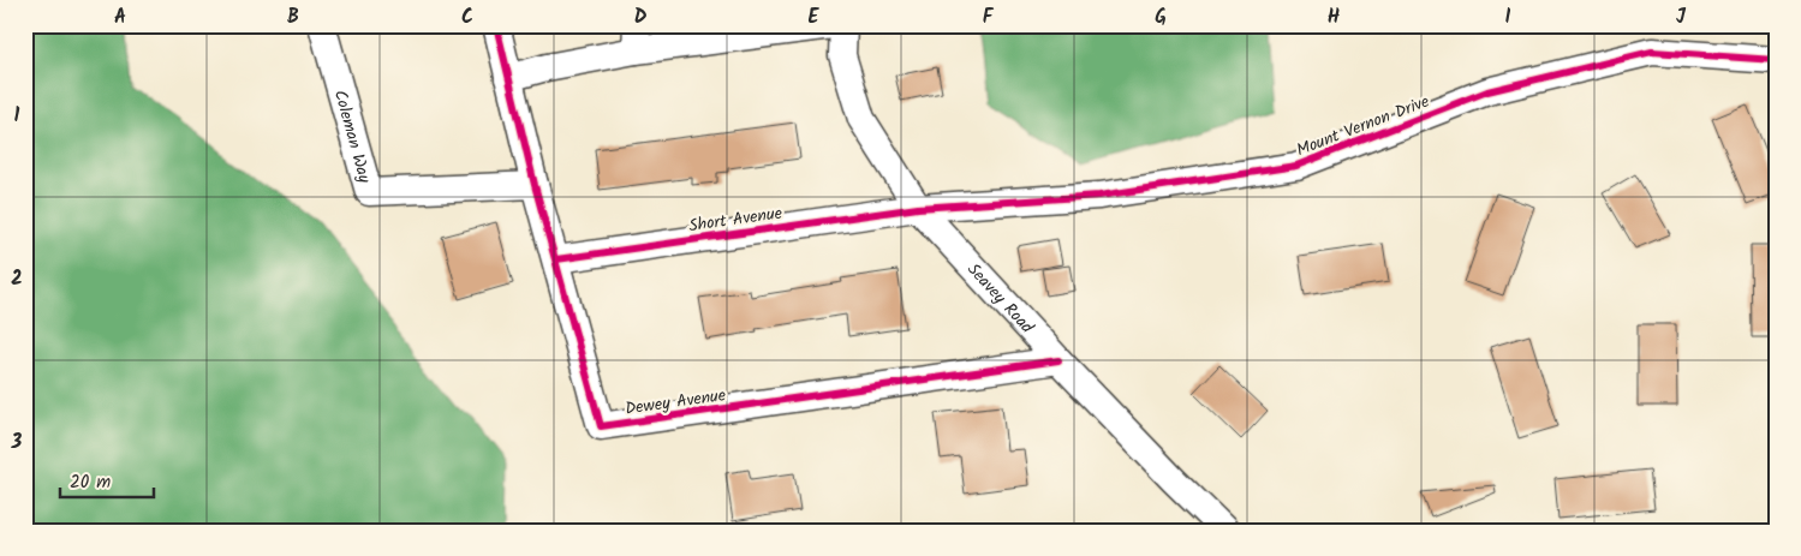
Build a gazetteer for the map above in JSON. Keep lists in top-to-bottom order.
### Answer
{
  "streets": {
    "street": [
      "Mount Vernon Drive",
      "Coleman Way",
      "Short Avenue",
      "Seavey Road",
      "Dewey Avenue"
    ]
  },
  "crossings": [
    ["Mount Vernon Drive", "Short Avenue"],
    ["Mount Vernon Drive", "Seavey Road"],
    ["Coleman Way", "Dewey Avenue"],
    ["Short Avenue", "Seavey Road"],
    ["Short Avenue", "Dewey Avenue"],
    ["Seavey Road", "Dewey Avenue"]
  ],
  "scale_bar": "20 m",
  "grid": {
    "columns": [
      "A",
      "B",
      "C",
      "D",
      "E",
      "F",
      "G",
      "H",
      "I",
      "J"
    ],
    "rows": ["1", "2", "3"]
  }
}
